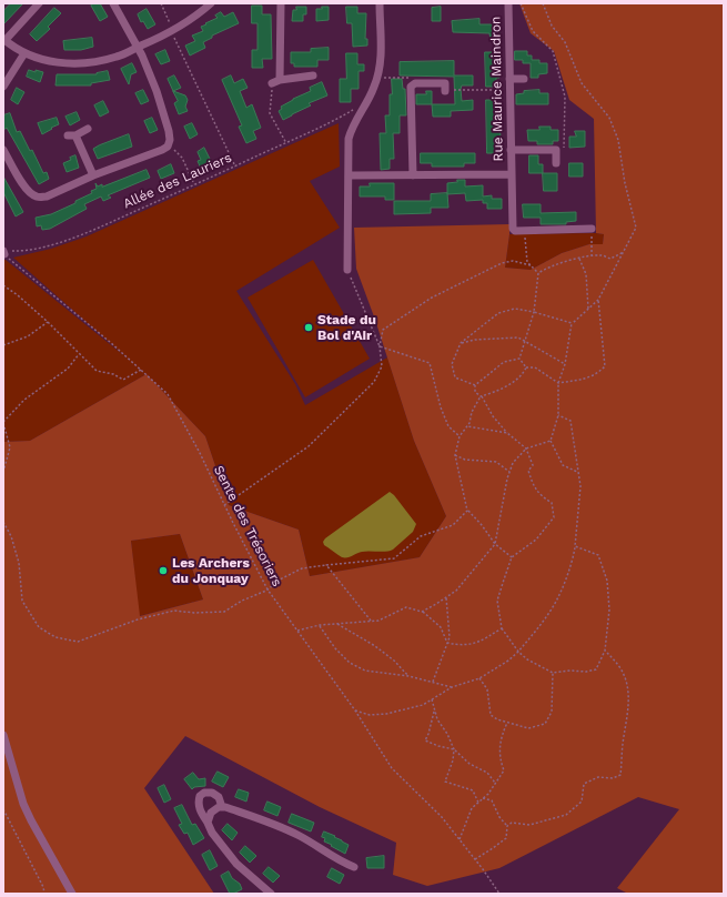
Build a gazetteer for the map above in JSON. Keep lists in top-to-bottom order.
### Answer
{
  "streets": {
    "street": ["Rue Maurice Maindron"],
    "path": ["Allée des Lauriers", "Sente des Trésoriers"]
  },
  "crossings": [
    ["Allée des Lauriers", "Sente des Trésoriers"]
  ],
  "places": ["Stade du Bol d'Air", "Les Archers du Jonquay"]
}
